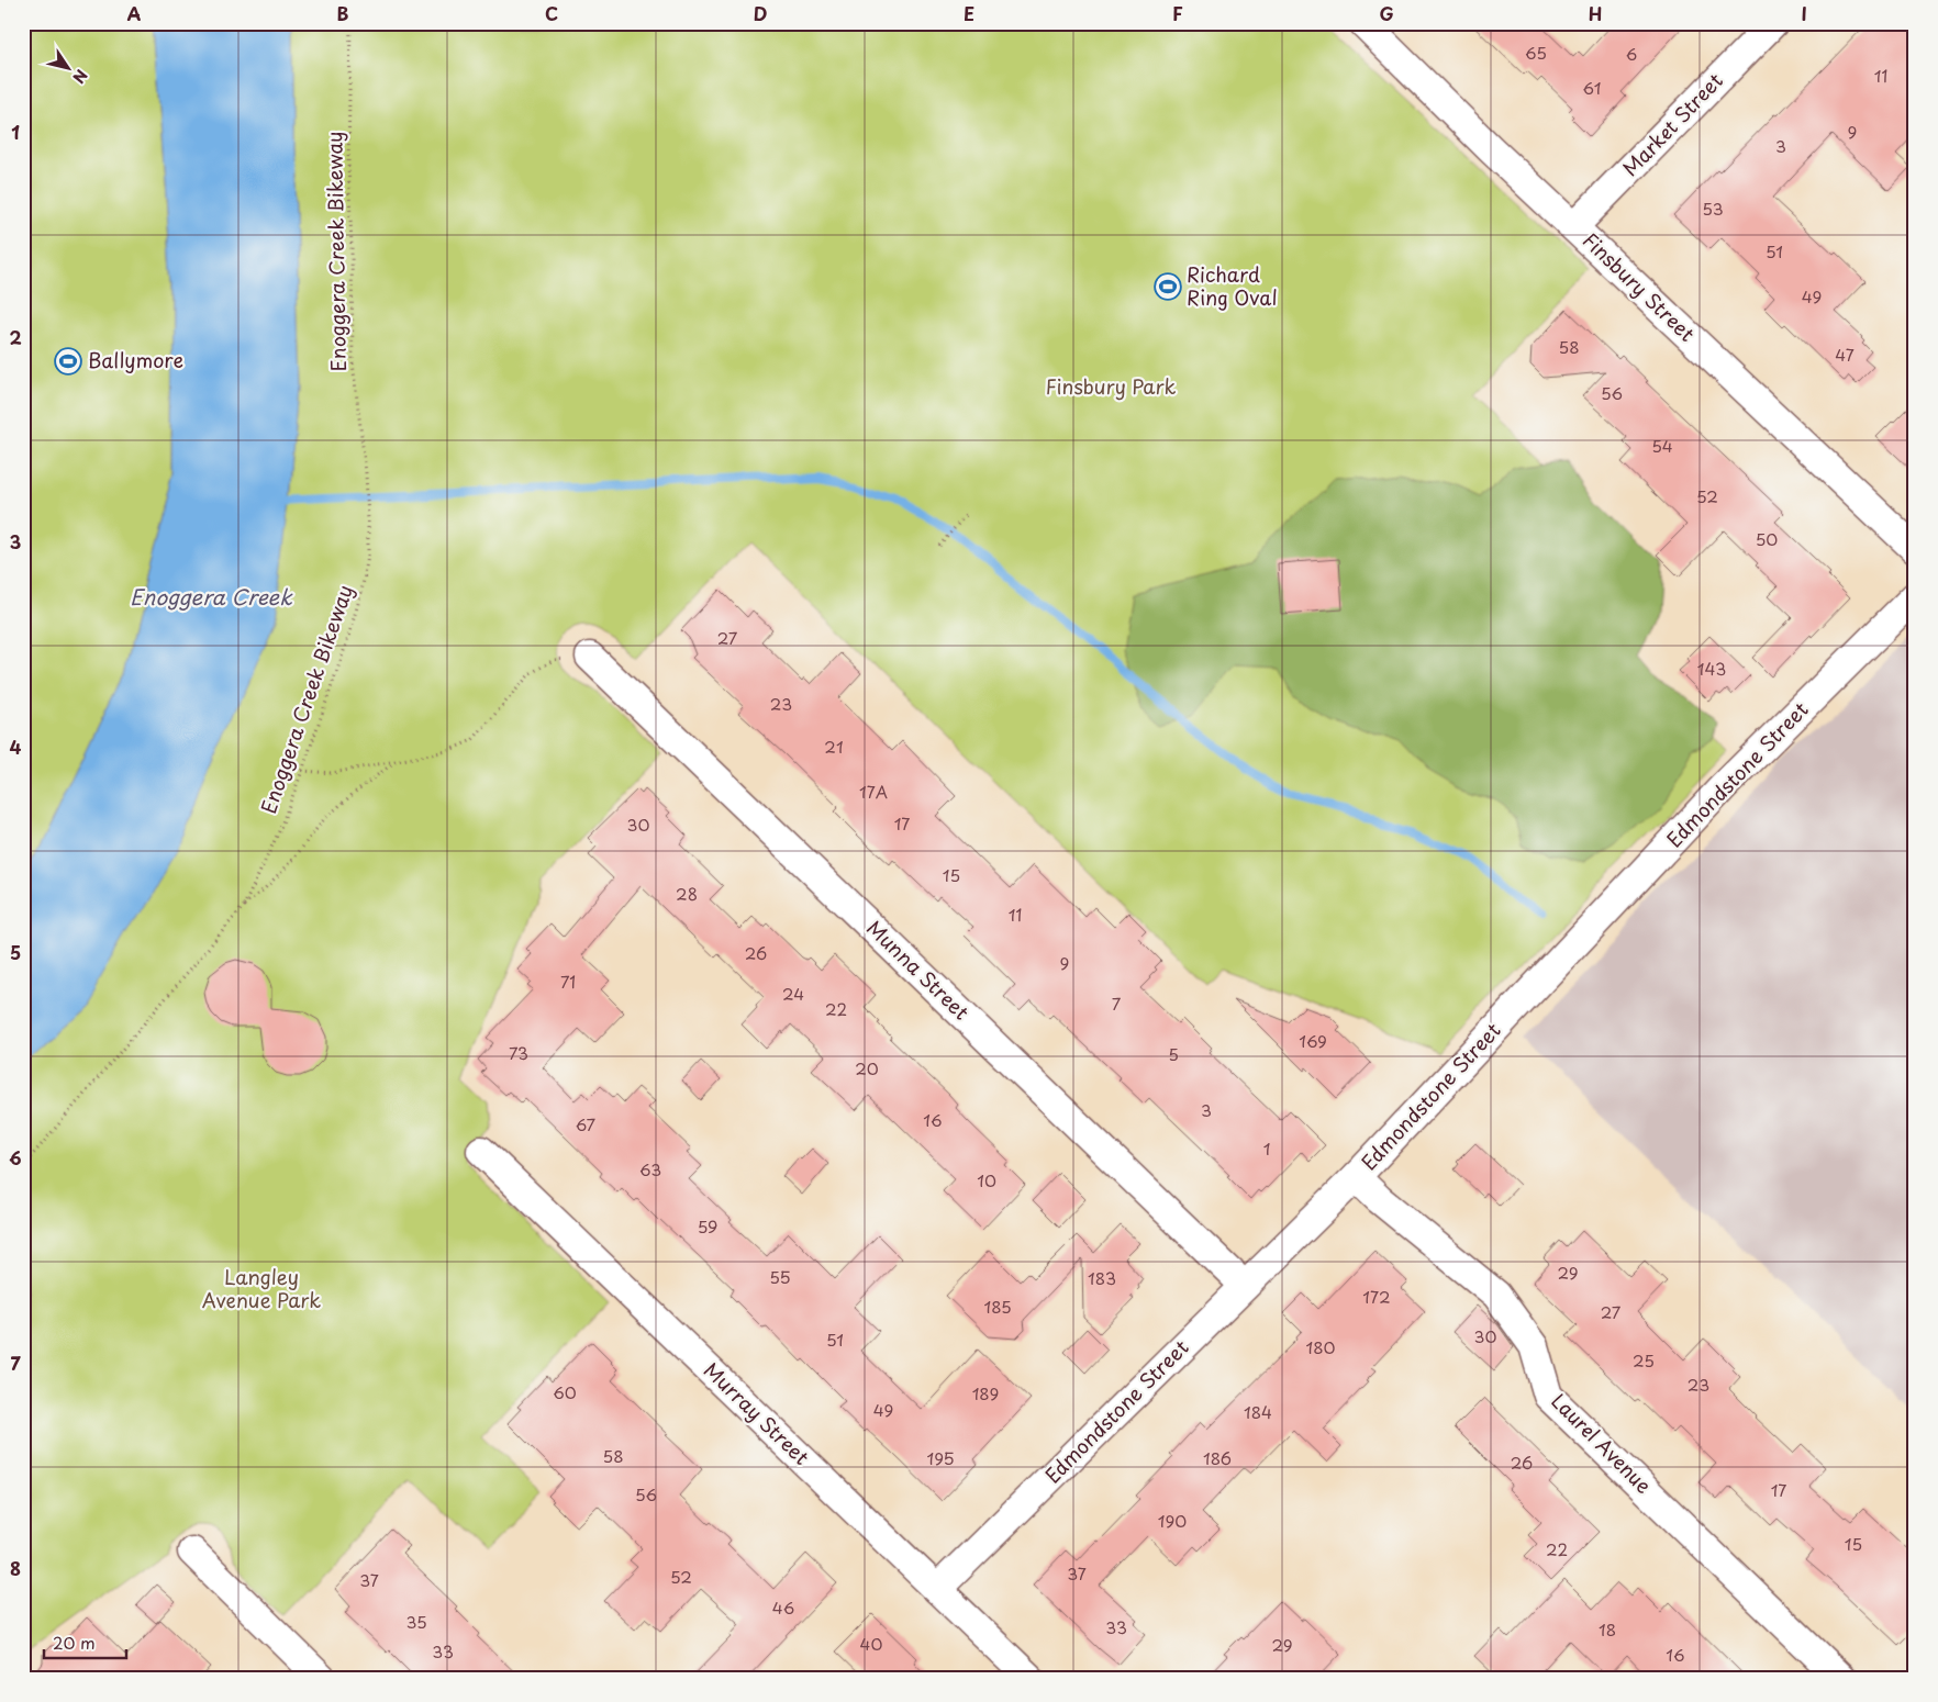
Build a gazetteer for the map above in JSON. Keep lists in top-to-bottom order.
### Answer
{
  "streets": {
    "street": [
      "Market Street",
      "Finsbury Street",
      "Edmondstone Street",
      "Munna Street",
      "Murray Street",
      "Laurel Avenue"
    ],
    "path": ["Enoggera Creek Bikeway"]
  },
  "crossings": [
    ["Market Street", "Finsbury Street"],
    ["Edmondstone Street", "Munna Street"],
    ["Edmondstone Street", "Murray Street"],
    ["Edmondstone Street", "Laurel Avenue"]
  ],
  "water": ["Enoggera Creek"],
  "parks": ["Finsbury Park", "Langley Avenue Park"],
  "places": {
    "sports": ["Richard Ring Oval", "Ballymore"]
  },
  "house_numbers": [
    "65",
    "6",
    "11",
    "61",
    "9",
    "3",
    "53",
    "51",
    "49",
    "58",
    "47",
    "56",
    "54",
    "52",
    "50",
    "27",
    "143",
    "23",
    "21",
    "17A",
    "17",
    "30",
    "15",
    "28",
    "11",
    "26",
    "9",
    "71",
    "24",
    "7",
    "22",
    "169",
    "73",
    "5",
    "20",
    "3",
    "16",
    "67",
    "1",
    "63",
    "10",
    "59",
    "29",
    "55",
    "183",
    "172",
    "185",
    "27",
    "30",
    "51",
    "180",
    "25",
    "23",
    "60",
    "189",
    "49",
    "184",
    "58",
    "195",
    "186",
    "26",
    "17",
    "56",
    "190",
    "15",
    "22",
    "37",
    "52",
    "37",
    "46",
    "35",
    "33",
    "18",
    "40",
    "29",
    "33",
    "16"
  ],
  "scale_bar": "20 m",
  "north": "bottom right",
  "grid": {
    "columns": [
      "A",
      "B",
      "C",
      "D",
      "E",
      "F",
      "G",
      "H",
      "I"
    ],
    "rows": [
      "1",
      "2",
      "3",
      "4",
      "5",
      "6",
      "7",
      "8"
    ]
  }
}
